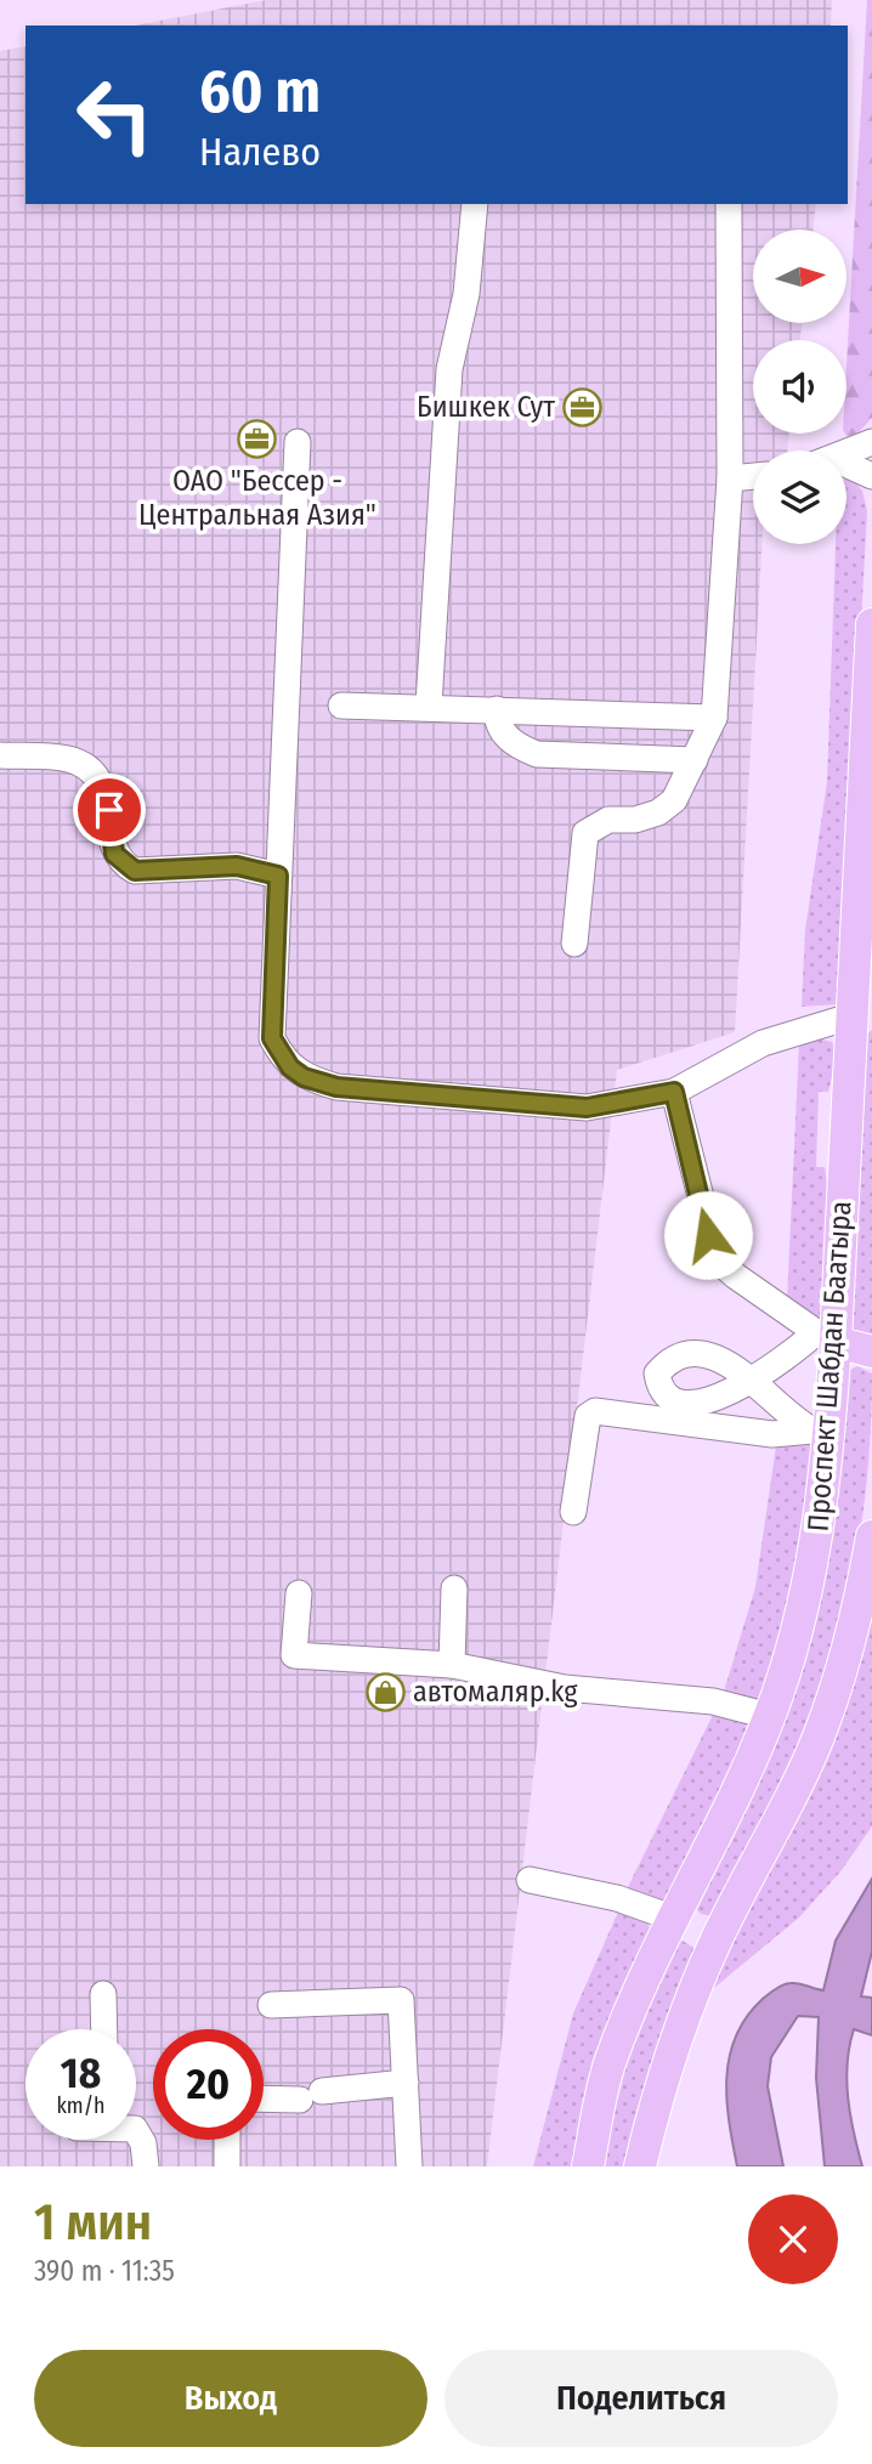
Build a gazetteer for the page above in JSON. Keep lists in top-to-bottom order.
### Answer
{
  "streets": {
    "main road": ["Проспект Шабдан Баатыра"]
  },
  "places": {
    "office": ["Бишкек Сут", "ОАО \"Бессер - Центральная Азия\""],
    "shop": ["автомаляр.kg"]
  },
  "north": "right",
  "page": {
    "turn": ["60 m", "Налево"],
    "speed": "18 km/h",
    "limit": "20",
    "heading": ["1 мин", "390 m · 11:35"],
    "buttons": ["Выход", "Поделиться"]
  }
}
